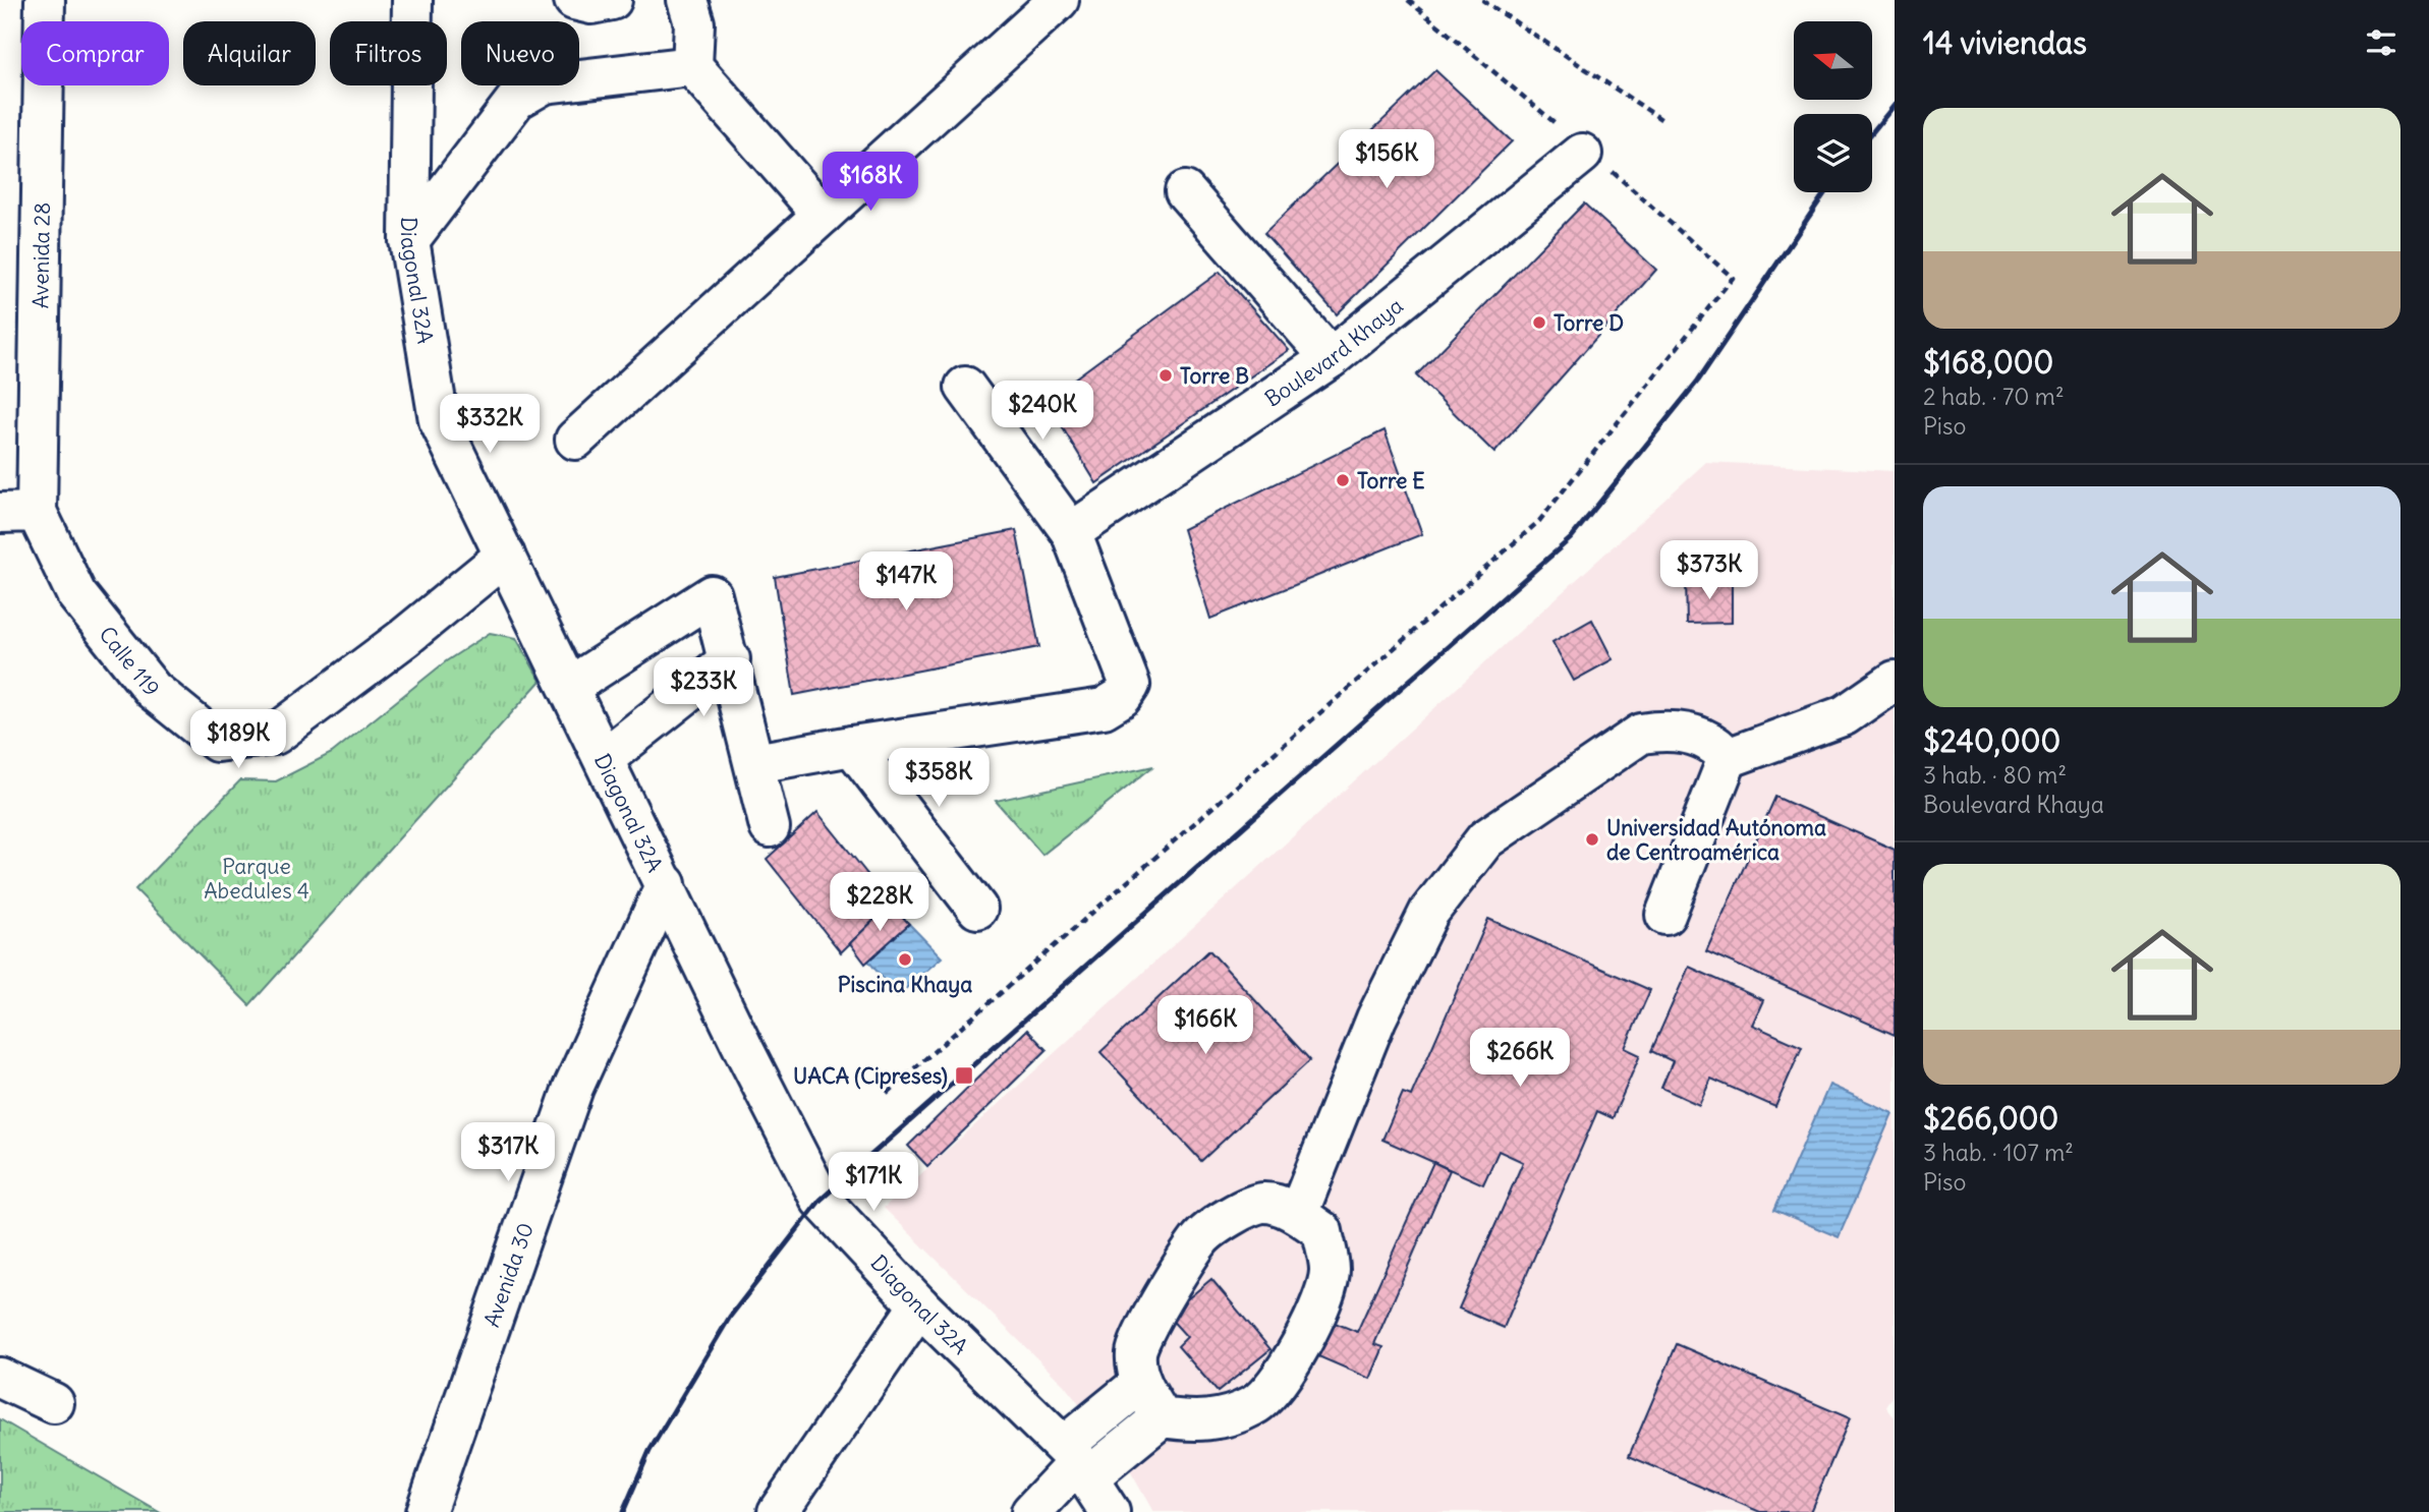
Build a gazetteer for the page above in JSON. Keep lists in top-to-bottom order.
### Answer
{
  "streets": {
    "street": [
      "Avenida 28",
      "Diagonal 32A",
      "Boulevard Khaya",
      "Calle 119",
      "Avenida 30"
    ]
  },
  "crossings": [
    ["Avenida 28", "Calle 119"],
    ["Diagonal 32A", "Calle 119"],
    ["Diagonal 32A", "Avenida 30"]
  ],
  "parks": ["Parque Abedules 4"],
  "places": {
    "other": [
      "Torre D",
      "Torre B",
      "Torre E",
      "Universidad Autónoma de Centroamérica",
      "Piscina Khaya"
    ],
    "transit": ["UACA (Cipreses)"]
  },
  "north": "left",
  "page": {
    "heading": "14 viviendas",
    "chip": [
      "Comprar",
      "Alquilar",
      "Filtros",
      "Nuevo"
    ],
    "list": [
      {
        "name": "$168,000",
        "note": "2 hab. · 70 m² · Piso"
      },
      {
        "name": "$240,000",
        "note": "3 hab. · 80 m² · Boulevard Khaya"
      },
      {
        "name": "$266,000",
        "note": "3 hab. · 107 m² · Piso"
      }
    ],
    "price": [
      "$156K",
      "$168K",
      "$240K",
      "$332K",
      "$373K",
      "$147K",
      "$233K",
      "$189K",
      "$358K",
      "$228K",
      "$166K",
      "$266K",
      "$317K",
      "$171K"
    ]
  }
}
